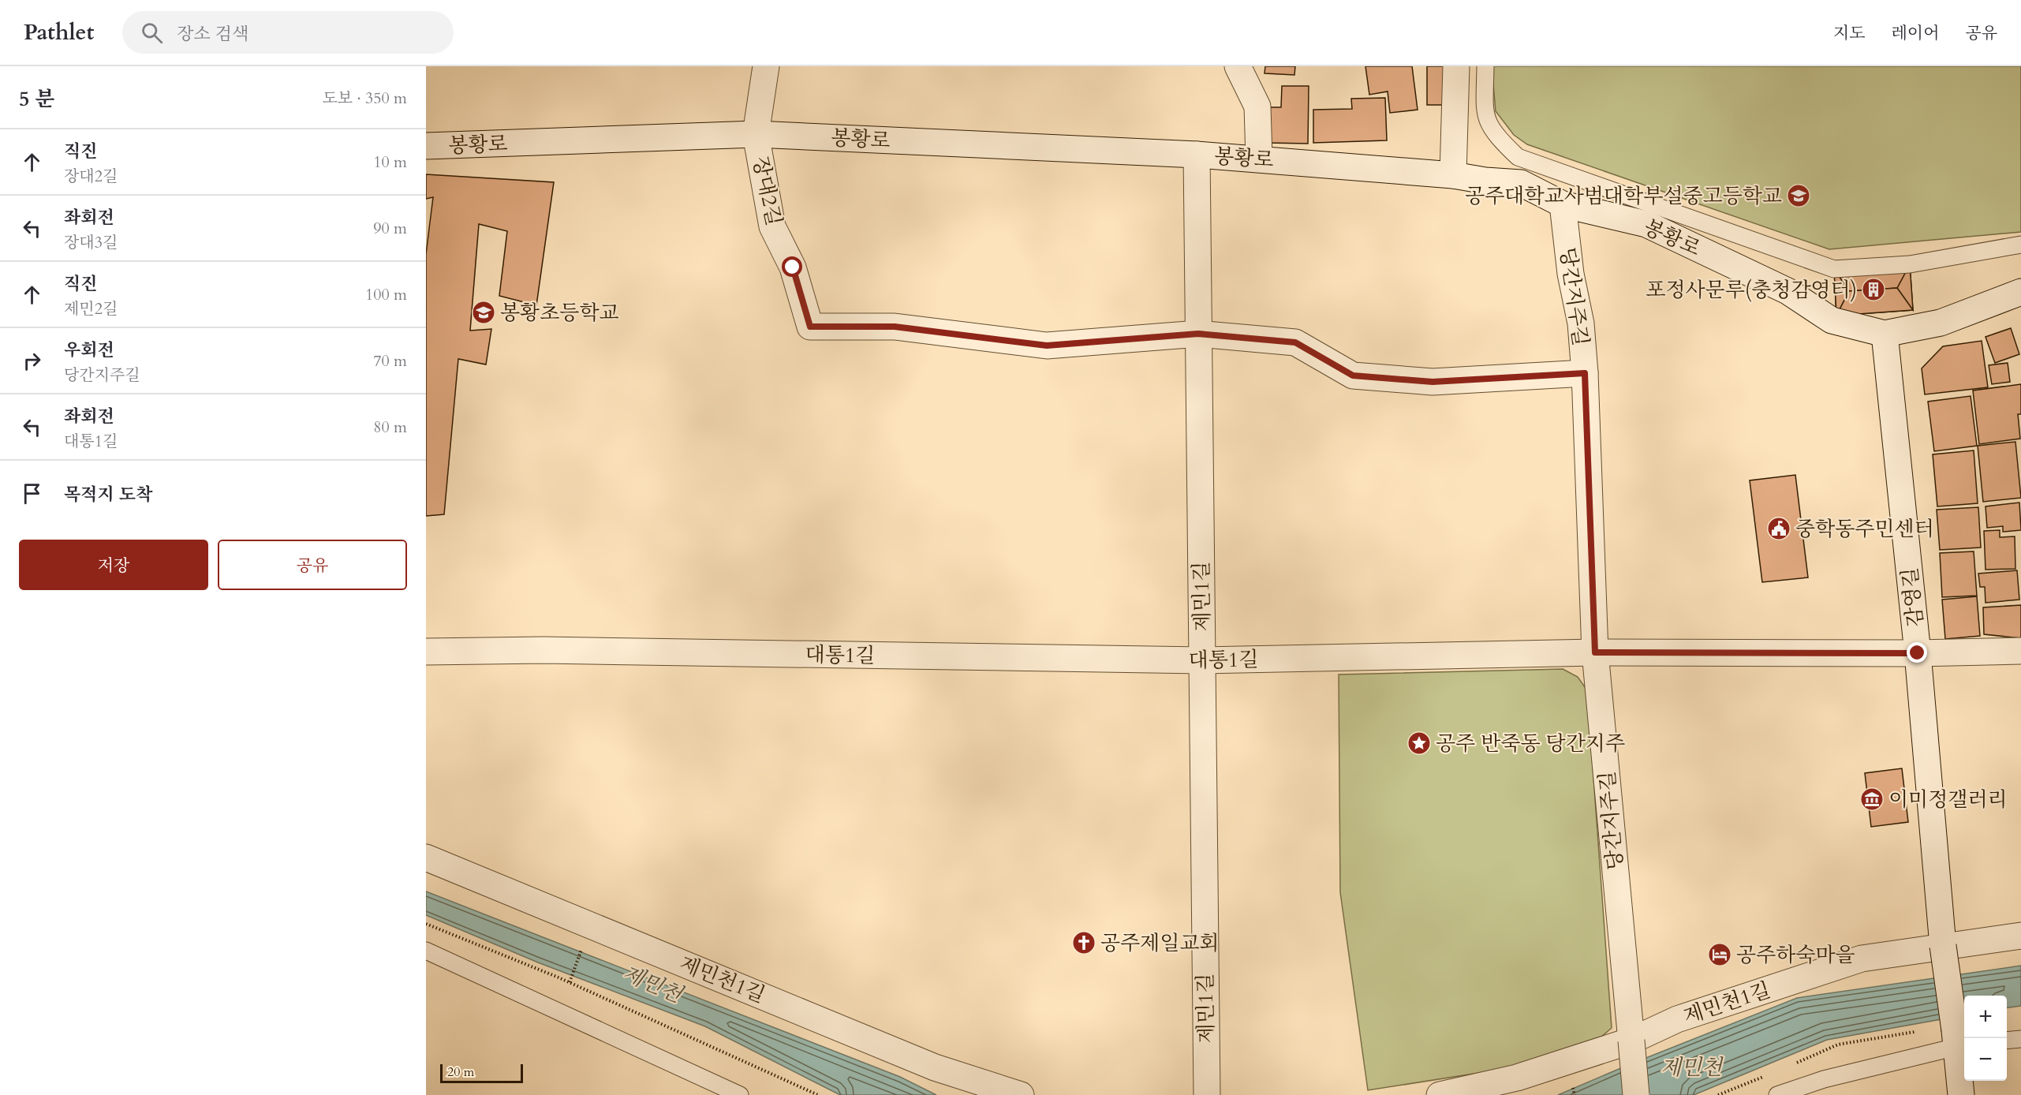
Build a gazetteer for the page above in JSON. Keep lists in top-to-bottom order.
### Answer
{
  "streets": {
    "street": [
      "봉황로",
      "장대2길",
      "당간지주길",
      "제민1길",
      "감영길",
      "대통1길",
      "제민천1길"
    ]
  },
  "crossings": [
    ["봉황로", "장대2길"],
    ["봉황로", "당간지주길"],
    ["봉황로", "제민1길"],
    ["봉황로", "감영길"],
    ["장대2길", "제민1길"],
    ["당간지주길", "대통1길"],
    ["당간지주길", "제민천1길"],
    ["제민1길", "대통1길"],
    ["감영길", "대통1길"],
    ["감영길", "제민천1길"]
  ],
  "water": ["제민천"],
  "places": {
    "school or university": ["공주대학교사범대학부설중고등학교", "봉황초등학교"],
    "building": ["포정사문루(충청감영터)"],
    "public building": ["중학동주민센터"],
    "place": ["공주 반죽동 당간지주"],
    "museum": ["이미정갤러리"],
    "church": ["공주제일교회"],
    "hotel": ["공주하숙마을"]
  },
  "scale_bar": "20 m",
  "page": {
    "header": "Pathlet",
    "search": "장소 검색",
    "nav": ["지도", "레이어", "공유"],
    "heading": ["5 분", "도보 · 350 m"],
    "list": [
      ["직진", "장대2길", "10 m"],
      ["좌회전", "장대3길", "90 m"],
      ["직진", "제민2길", "100 m"],
      ["우회전", "당간지주길", "70 m"],
      ["좌회전", "대통1길", "80 m"],
      "목적지 도착"
    ],
    "buttons": ["저장", "공유"],
    "map_buttons": ["+", "−"],
    "scale": "20 m"
  }
}
